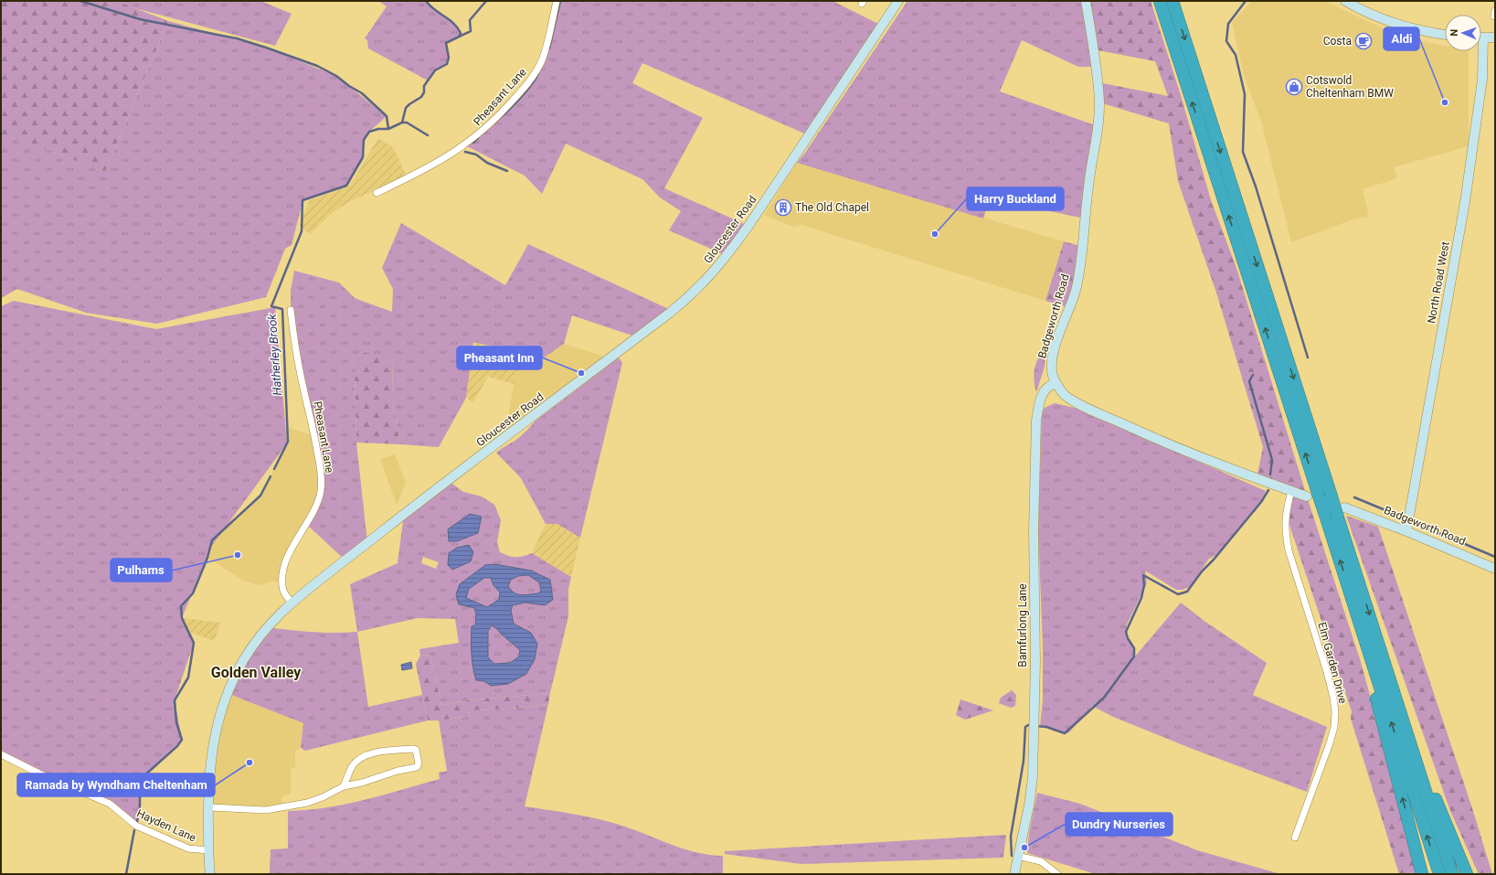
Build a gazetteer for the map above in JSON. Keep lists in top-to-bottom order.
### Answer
{
  "streets": {
    "street": [
      "Pheasant Lane",
      "Gloucester Road",
      "North Road West",
      "Badgeworth Road",
      "Bamfurlong Lane",
      "Elm Garden Drive",
      "Hayden Lane"
    ]
  },
  "crossings": [
    ["Pheasant Lane", "Gloucester Road"],
    ["Gloucester Road", "Hayden Lane"],
    ["North Road West", "Badgeworth Road"],
    ["Badgeworth Road", "Bamfurlong Lane"],
    ["Badgeworth Road", "Elm Garden Drive"]
  ],
  "districts": ["Golden Valley"],
  "water": ["Hatherley Brook"],
  "places": {
    "cafe": ["Costa"],
    "shop": ["Cotswold Cheltenham BMW"],
    "other": [
      "Aldi",
      "Harry Buckland",
      "Pheasant Inn",
      "Pulhams",
      "Ramada by Wyndham Cheltenham",
      "Dundry Nurseries"
    ],
    "building": ["The Old Chapel"]
  },
  "north": "left"
}
